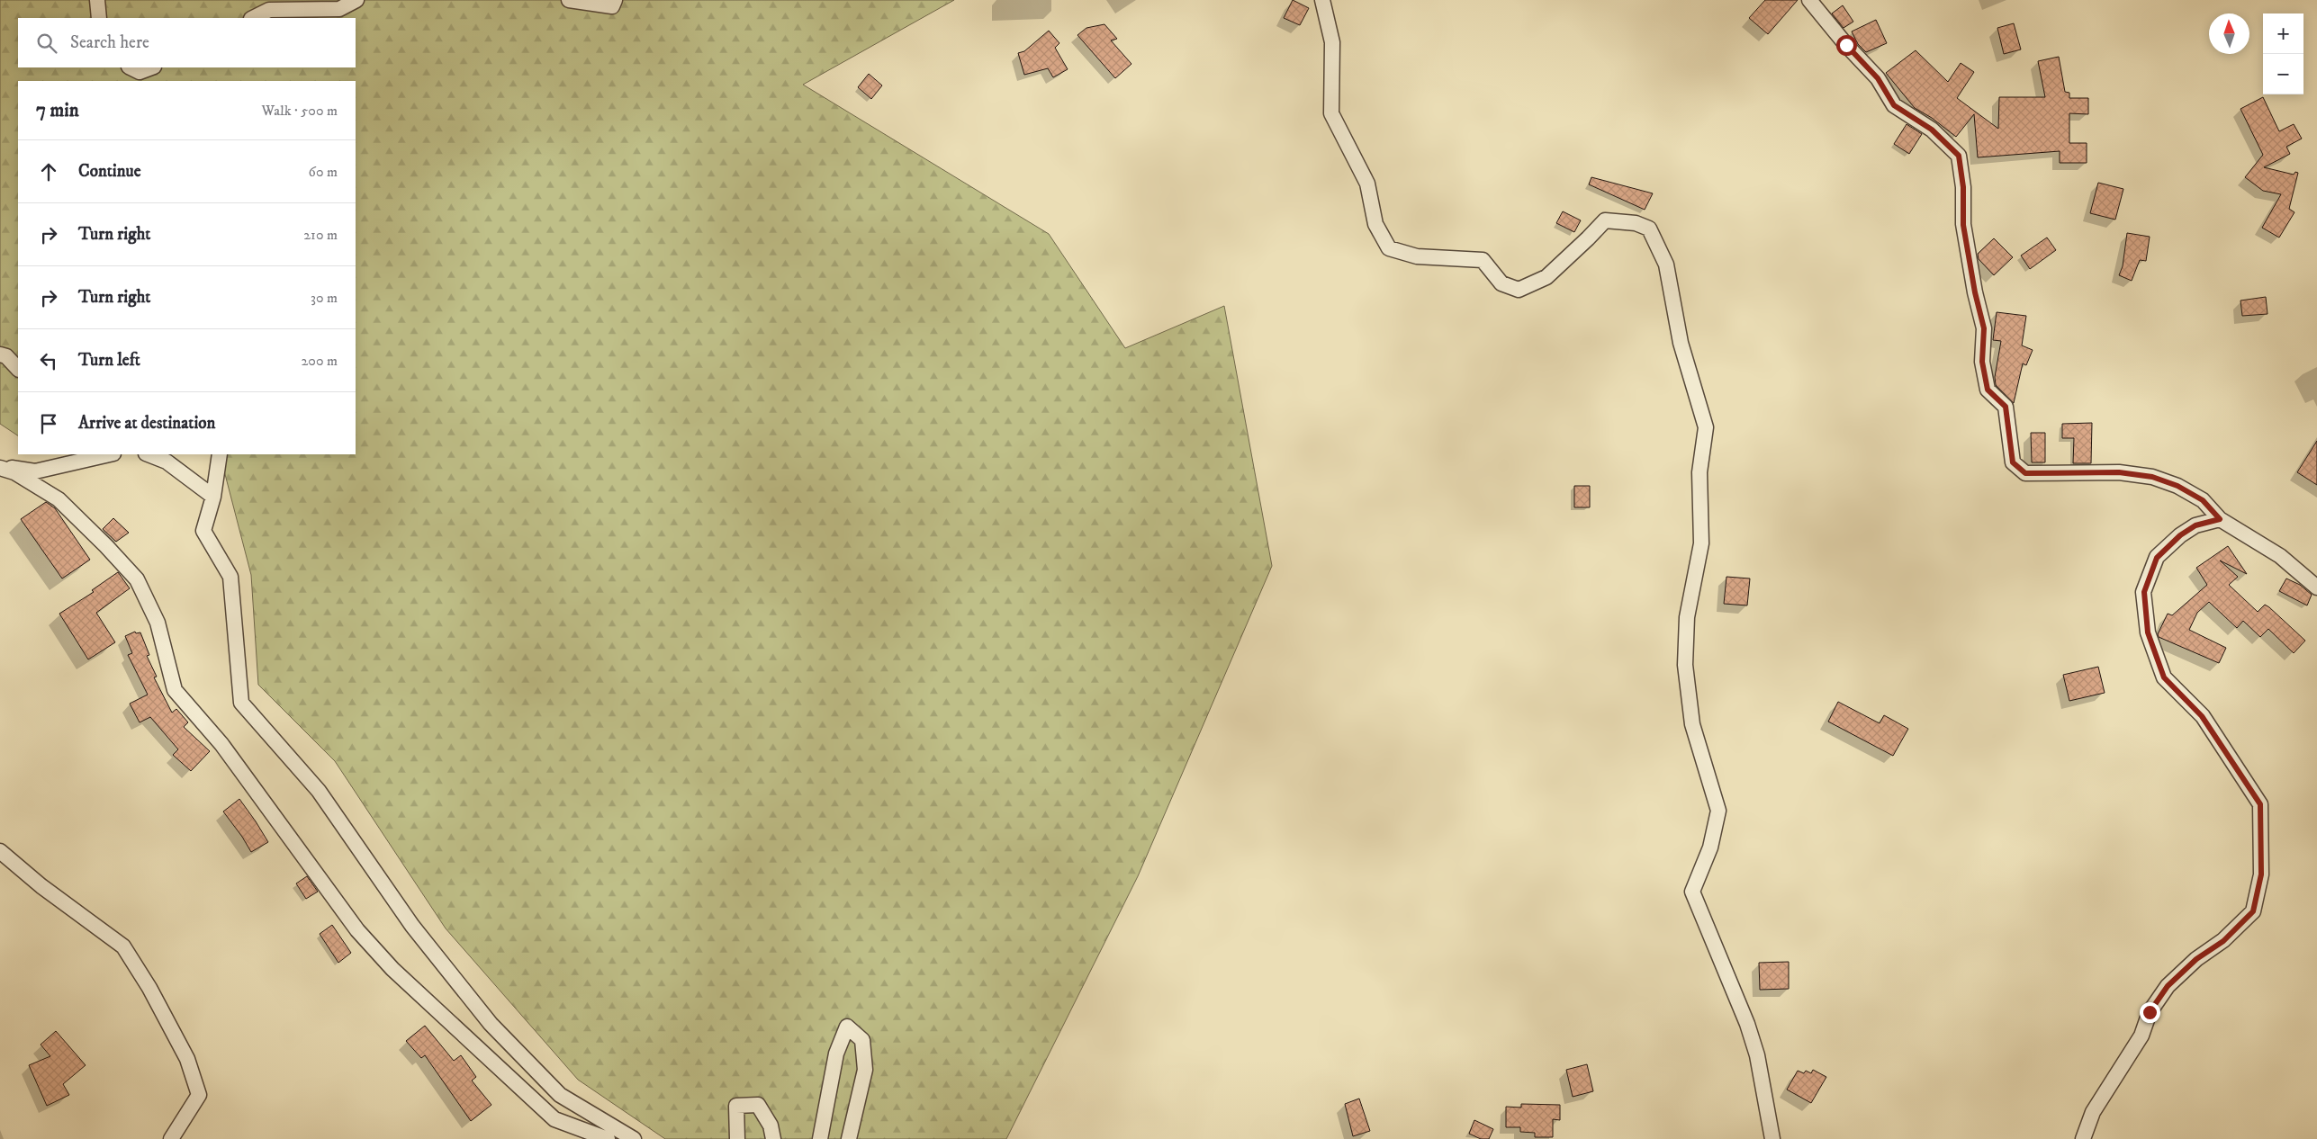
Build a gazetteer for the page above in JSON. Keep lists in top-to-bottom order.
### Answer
{
  "north": "top",
  "page": {
    "map_buttons": ["+", "−"],
    "search": "Search here",
    "heading": ["7 min", "Walk · 500 m"],
    "list": [
      ["Continue", "60 m"],
      ["Turn right", "210 m"],
      ["Turn right", "30 m"],
      ["Turn left", "200 m"],
      "Arrive at destination"
    ]
  }
}
